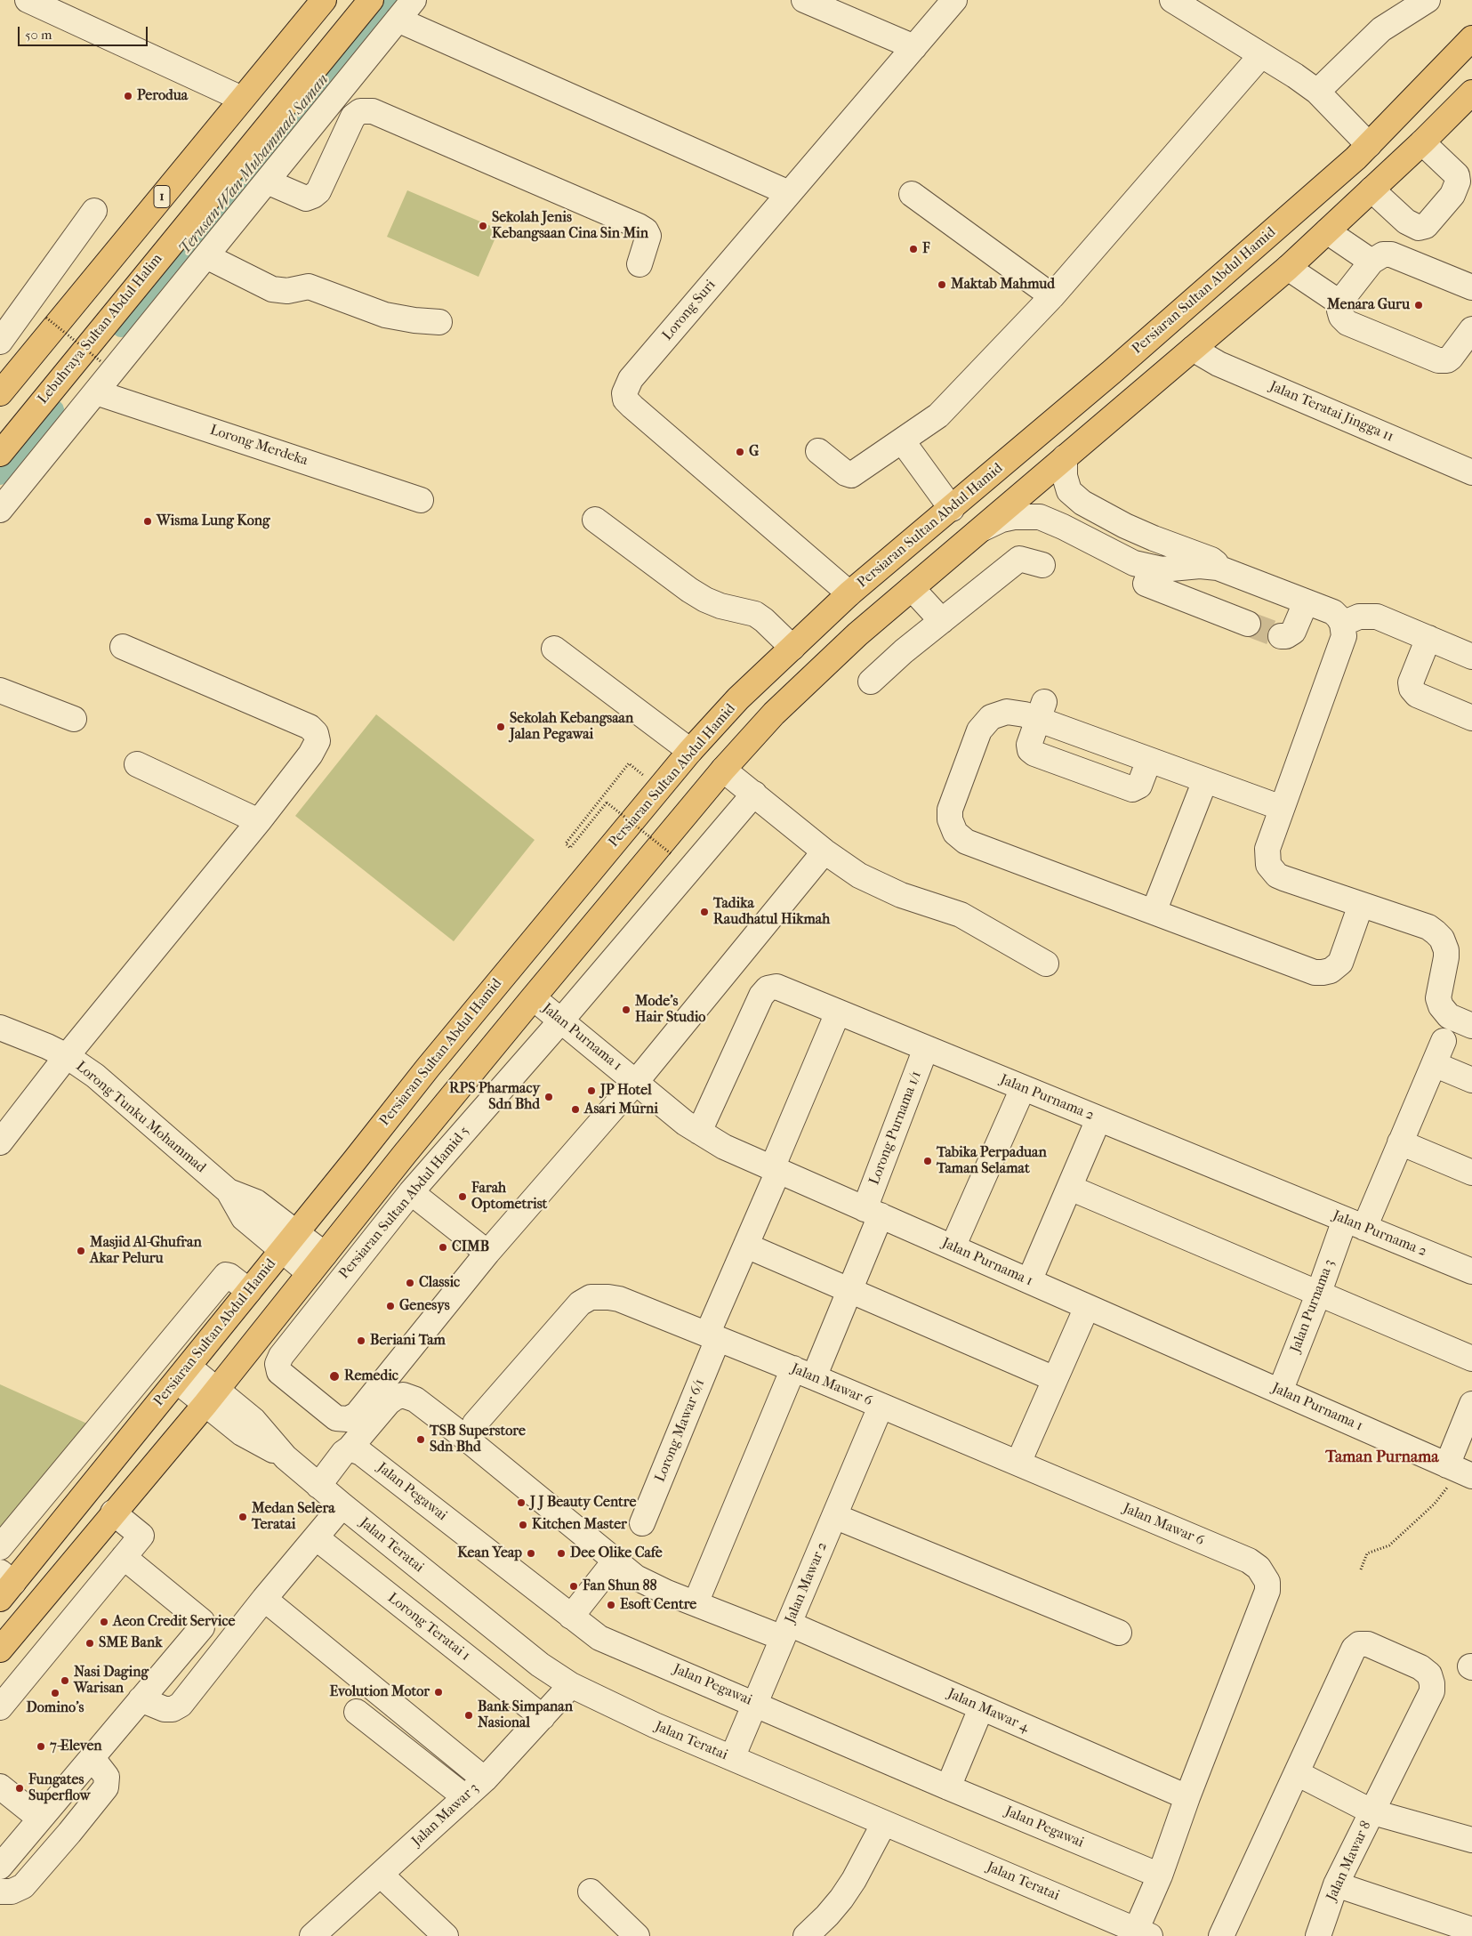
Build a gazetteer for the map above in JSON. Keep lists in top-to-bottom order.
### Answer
{
  "streets": {
    "main road": ["1", "Persiaran Sultan Abdul Hamid", "Lebuhraya Sultan Abdul Halim"],
    "street": [
      "Lorong Suri",
      "Jalan Teratai Jingga 11",
      "Lorong Merdeka",
      "Jalan Purnama 1",
      "Jalan Purnama 2",
      "Lorong Tunku Mohammad",
      "Lorong Purnama 1/1",
      "Persiaran Sultan Abdul Hamid 5",
      "Jalan Purnama 3",
      "Jalan Mawar 6",
      "Lorong Mawar 6/1",
      "Jalan Pegawai",
      "Jalan Teratai",
      "Jalan Mawar 2",
      "Lorong Teratai 1",
      "Jalan Mawar 4",
      "Jalan Mawar 3",
      "Jalan Mawar 8"
    ]
  },
  "crossings": [
    ["Persiaran Sultan Abdul Hamid", "Lorong Suri"],
    ["Persiaran Sultan Abdul Hamid", "Lorong Tunku Mohammad"],
    ["Persiaran Sultan Abdul Hamid", "Jalan Teratai"],
    ["Jalan Purnama 1", "Jalan Purnama 2"],
    ["Jalan Purnama 1", "Lorong Purnama 1/1"],
    ["Jalan Purnama 1", "Persiaran Sultan Abdul Hamid 5"],
    ["Jalan Purnama 1", "Jalan Purnama 3"],
    ["Jalan Purnama 1", "Lorong Mawar 6/1"],
    ["Jalan Purnama 2", "Lorong Purnama 1/1"],
    ["Jalan Purnama 2", "Jalan Purnama 3"],
    ["Jalan Purnama 2", "Lorong Mawar 6/1"],
    ["Lorong Purnama 1/1", "Jalan Mawar 6"],
    ["Lorong Purnama 1/1", "Jalan Mawar 4"],
    ["Jalan Mawar 6", "Lorong Mawar 6/1"],
    ["Jalan Mawar 6", "Jalan Pegawai"],
    ["Jalan Mawar 6", "Jalan Teratai"],
    ["Jalan Mawar 6", "Jalan Mawar 2"],
    ["Jalan Mawar 6", "Jalan Mawar 4"],
    ["Jalan Pegawai", "Jalan Mawar 2"],
    ["Jalan Pegawai", "Jalan Mawar 4"],
    ["Jalan Teratai", "Jalan Mawar 2"],
    ["Jalan Teratai", "Jalan Mawar 3"],
    ["Jalan Mawar 2", "Jalan Mawar 4"],
    ["Lorong Teratai 1", "Jalan Mawar 3"]
  ],
  "districts": ["Taman Purnama"],
  "water": ["Terusan Wan Muhammad Saman"],
  "places": [
    "Perodua",
    "Sekolah Jenis Kebangsaan Cina Sin Min",
    "F",
    "Maktab Mahmud",
    "Menara Guru",
    "G",
    "Wisma Lung Kong",
    "Sekolah Kebangsaan Jalan Pegawai",
    "Tadika Raudhatul Hikmah",
    "Mode's Hair Studio",
    "JP Hotel",
    "RPS Pharmacy Sdn Bhd",
    "Asari Murni",
    "Tabika Perpaduan Taman Selamat",
    "Farah Optometrist",
    "CIMB",
    "Masjid Al-Ghufran Akar Peluru",
    "Classic",
    "Genesys",
    "Beriani Tam",
    "Remedic",
    "TSB Superstore Sdn Bhd",
    "J J Beauty Centre",
    "Medan Selera Teratai",
    "Kitchen Master",
    "Kean Yeap",
    "Dee Olike Cafe",
    "Fan Shun 88",
    "Esoft Centre",
    "Aeon Credit Service",
    "SME Bank",
    "Nasi Daging Warisan",
    "Evolution Motor",
    "Domino's",
    "Bank Simpanan Nasional",
    "7-Eleven",
    "Fungates Superflow"
  ],
  "scale_bar": "50 m"
}
